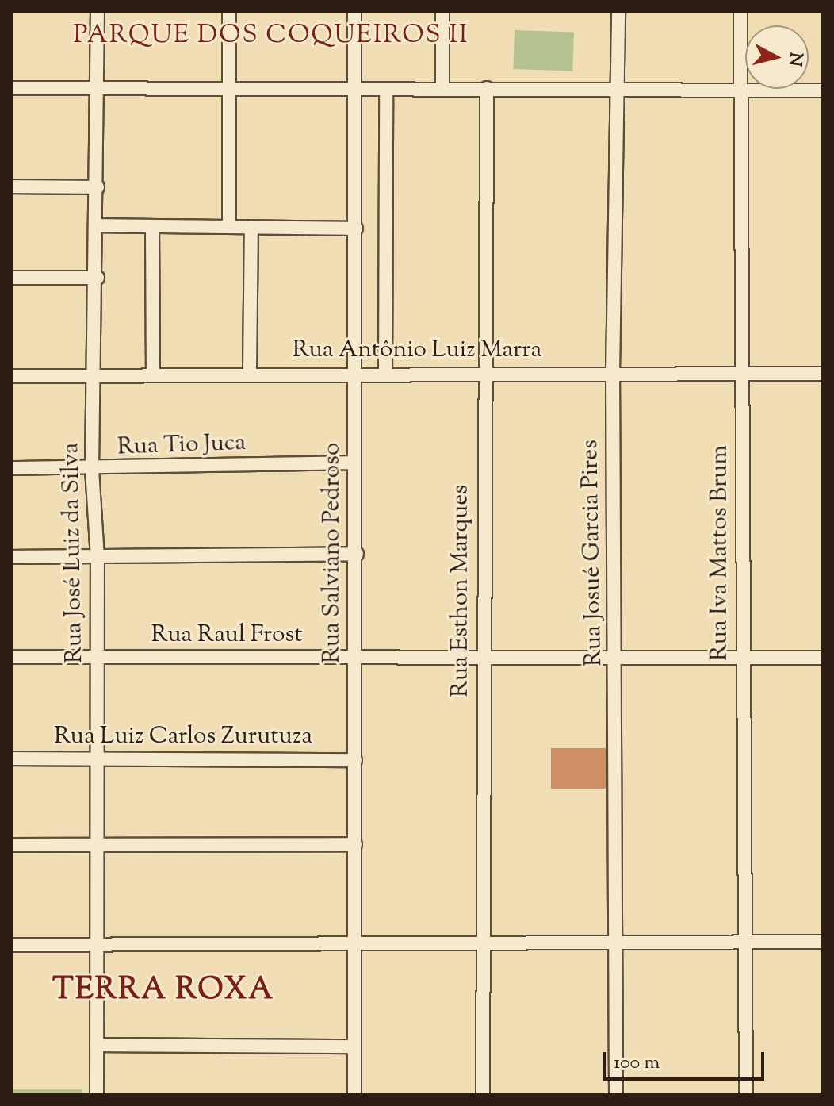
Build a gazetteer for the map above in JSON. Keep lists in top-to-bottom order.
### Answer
{
  "streets": {
    "street": [
      "Rua Antônio Luiz Marra",
      "Rua Tio Juca",
      "Rua José Luiz da Silva",
      "Rua Salviano Pedroso",
      "Rua Josué Garcia Pires",
      "Rua Iva Mattos Brum",
      "Rua Esthon Marques",
      "Rua Raul Frost",
      "Rua Luiz Carlos Zurutuza"
    ]
  },
  "crossings": [
    ["Rua Antônio Luiz Marra", "Rua José Luiz da Silva"],
    ["Rua Antônio Luiz Marra", "Rua Salviano Pedroso"],
    ["Rua Antônio Luiz Marra", "Rua Josué Garcia Pires"],
    ["Rua Antônio Luiz Marra", "Rua Iva Mattos Brum"],
    ["Rua Antônio Luiz Marra", "Rua Esthon Marques"],
    ["Rua Tio Juca", "Rua José Luiz da Silva"],
    ["Rua Tio Juca", "Rua Salviano Pedroso"],
    ["Rua José Luiz da Silva", "Rua Raul Frost"],
    ["Rua José Luiz da Silva", "Rua Luiz Carlos Zurutuza"],
    ["Rua Salviano Pedroso", "Rua Raul Frost"],
    ["Rua Salviano Pedroso", "Rua Luiz Carlos Zurutuza"],
    ["Rua Josué Garcia Pires", "Rua Raul Frost"],
    ["Rua Iva Mattos Brum", "Rua Raul Frost"],
    ["Rua Esthon Marques", "Rua Raul Frost"]
  ],
  "districts": ["PARQUE DOS COQUEIROS II", "TERRA ROXA"],
  "scale_bar": "100 m",
  "north": "right"
}
